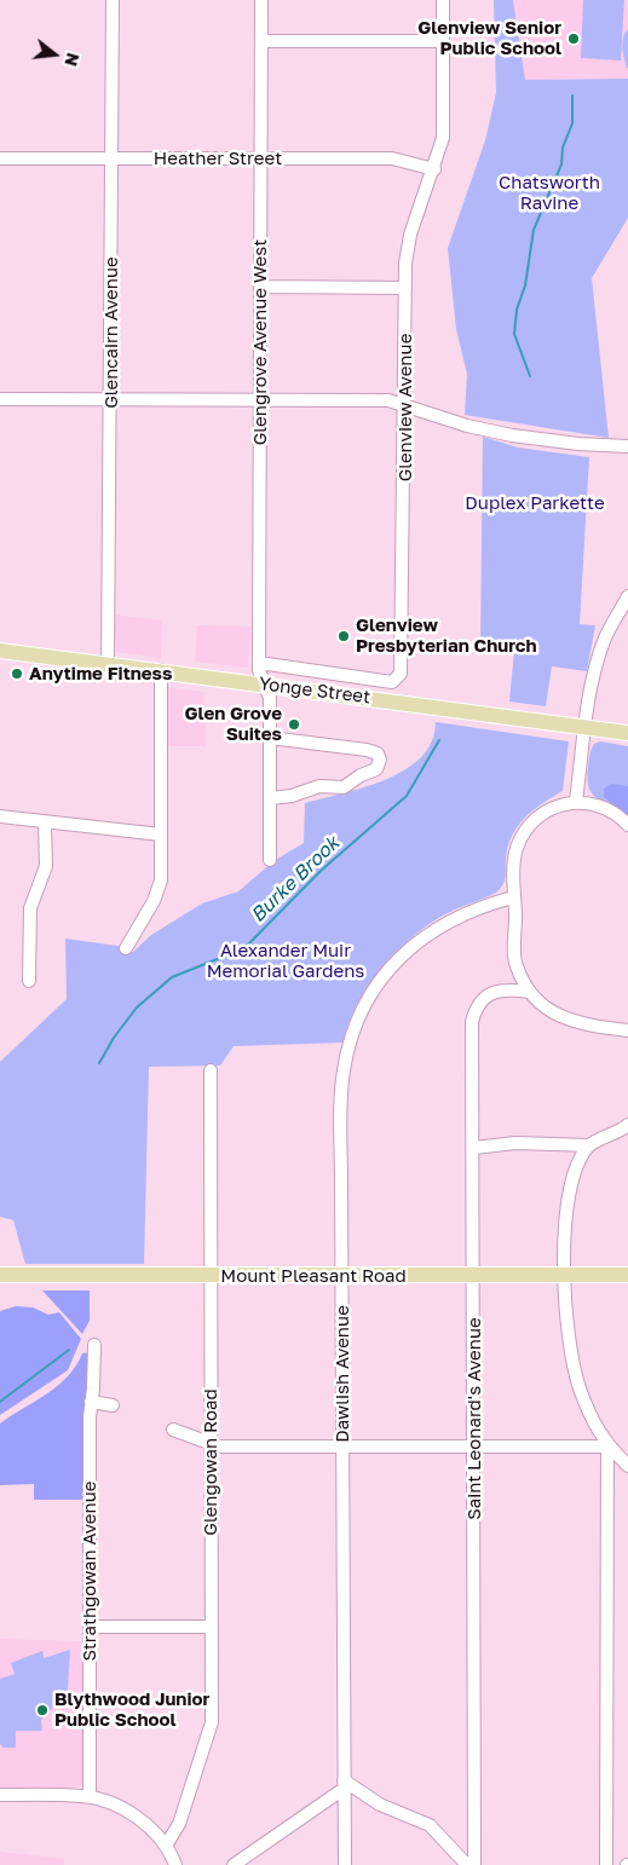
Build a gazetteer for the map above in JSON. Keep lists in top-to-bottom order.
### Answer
{
  "streets": {
    "main road": ["Yonge Street", "Mount Pleasant Road"],
    "street": [
      "Heather Street",
      "Glencairn Avenue",
      "Glengrove Avenue West",
      "Glenview Avenue",
      "Dawlish Avenue",
      "Saint Leonard's Avenue",
      "Glengowan Road",
      "Strathgowan Avenue"
    ]
  },
  "crossings": [
    ["Heather Street", "Glencairn Avenue"],
    ["Heather Street", "Glengrove Avenue West"],
    ["Heather Street", "Glenview Avenue"],
    ["Glencairn Avenue", "Yonge Street"],
    ["Glengrove Avenue West", "Glenview Avenue"],
    ["Glengrove Avenue West", "Yonge Street"],
    ["Mount Pleasant Road", "Dawlish Avenue"],
    ["Mount Pleasant Road", "Saint Leonard's Avenue"],
    ["Mount Pleasant Road", "Glengowan Road"]
  ],
  "water": ["Burke Brook"],
  "parks": ["Chatsworth Ravine", "Duplex Parkette", "Alexander Muir Memorial Gardens"],
  "places": [
    "Glenview Senior Public School",
    "Glenview Presbyterian Church",
    "Anytime Fitness",
    "Glen Grove Suites",
    "Blythwood Junior Public School"
  ],
  "north": "right"
}
